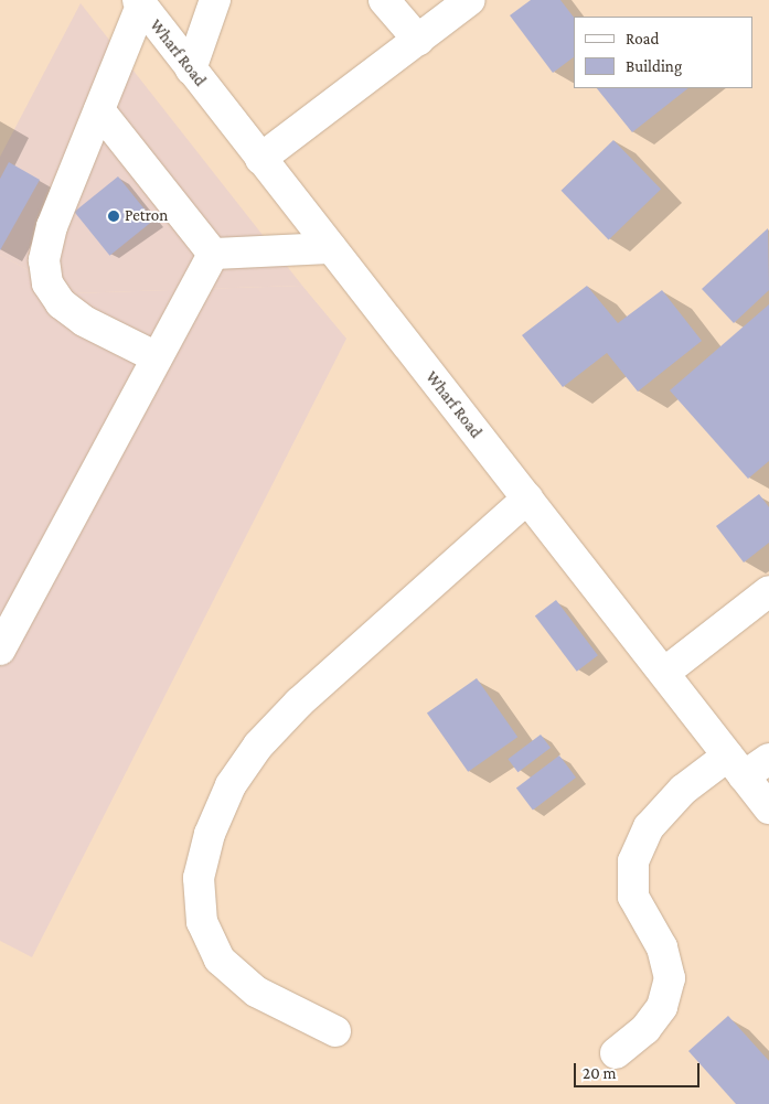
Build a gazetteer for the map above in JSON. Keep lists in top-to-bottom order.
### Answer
{
  "streets": {
    "main road": ["Wharf Road"]
  },
  "places": ["Petron"],
  "legend": ["Road", "Building"],
  "scale_bar": "20 m"
}
